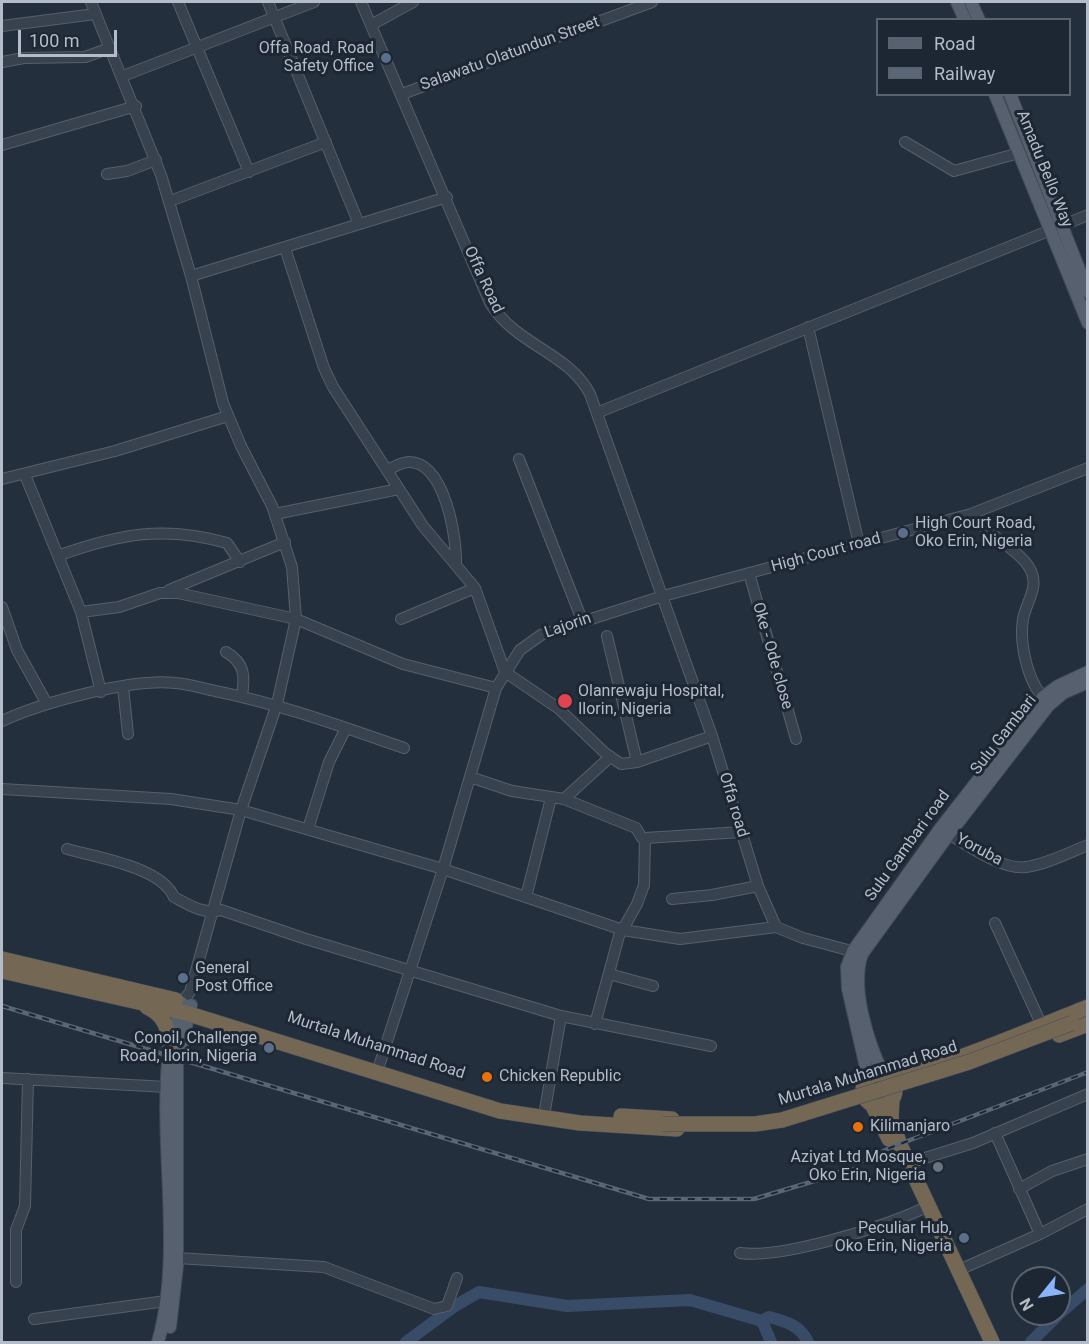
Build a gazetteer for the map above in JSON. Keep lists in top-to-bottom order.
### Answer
{
  "streets": {
    "highway": ["Murtala Muhammad Road"],
    "main road": ["Amadu Bello Way", "Sulu Gambari", "Sulu Gambari road"],
    "street": [
      "Salawatu Olatundun Street",
      "Offa Road",
      "High Court road",
      "Lajorin",
      "Oke - Ode close",
      "Offa road",
      "Yoruba"
    ]
  },
  "crossings": [
    ["Salawatu Olatundun Street", "Offa Road"],
    ["Offa Road", "High Court road"],
    ["Offa Road", "Lajorin"],
    ["Offa Road", "Offa road"],
    ["High Court road", "Lajorin"],
    ["High Court road", "Oke - Ode close"],
    ["High Court road", "Offa road"],
    ["Lajorin", "Offa road"],
    ["Lajorin", "Murtala Muhammad Road"],
    ["Sulu Gambari", "Sulu Gambari road"],
    ["Sulu Gambari road", "Yoruba"],
    ["Sulu Gambari road", "Murtala Muhammad Road"]
  ],
  "places": [
    "Offa Road, Road Safety Office",
    "High Court Road, Oko Erin, Nigeria",
    "Olanrewaju Hospital, Ilorin, Nigeria",
    "General Post Office",
    "Conoil, Challenge Road, Ilorin, Nigeria",
    "Chicken Republic",
    "Kilimanjaro",
    "Aziyat Ltd Mosque, Oko Erin, Nigeria",
    "Peculiar Hub, Oko Erin, Nigeria"
  ],
  "legend": ["Road", "Railway"],
  "scale_bar": "100 m",
  "north": "bottom left"
}
